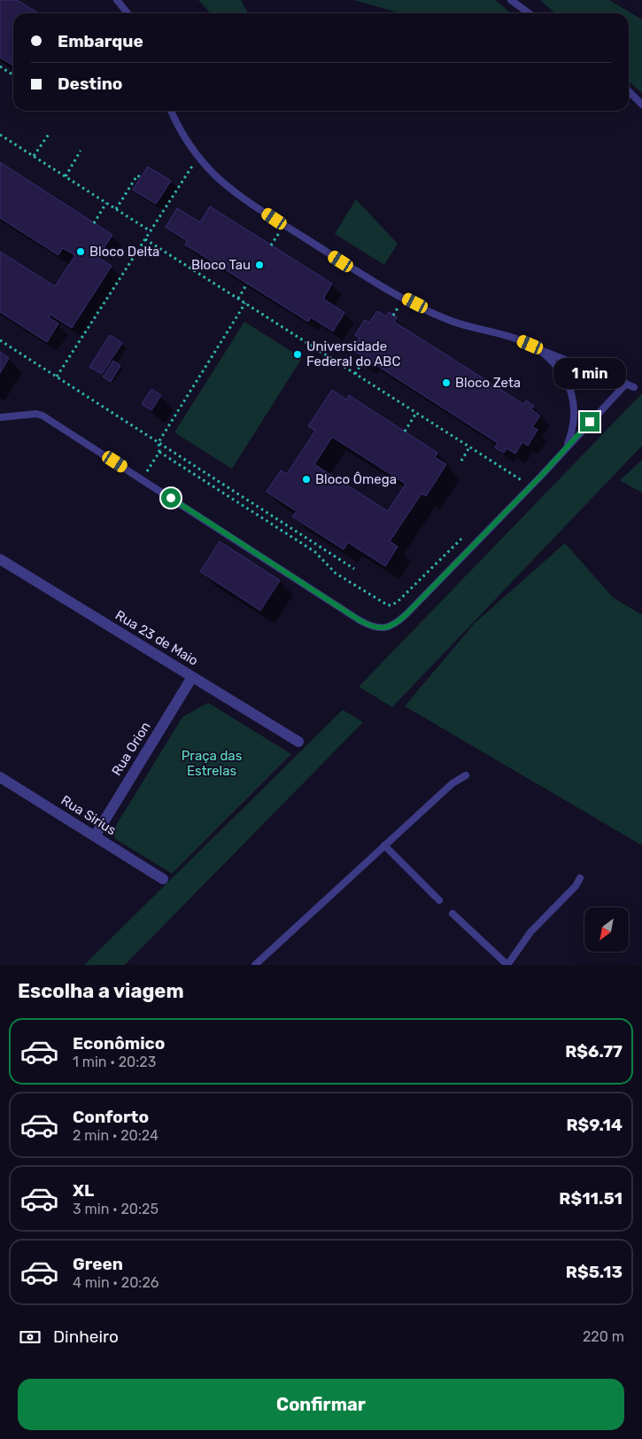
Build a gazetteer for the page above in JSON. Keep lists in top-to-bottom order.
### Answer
{
  "streets": {
    "street": ["Rua 23 de Maio", "Rua Orion", "Rua Sirius"]
  },
  "crossings": [
    ["Rua 23 de Maio", "Rua Orion"],
    ["Rua Orion", "Rua Sirius"]
  ],
  "parks": ["Praça das Estrelas"],
  "places": [
    "Bloco Delta",
    "Bloco Tau",
    "Universidade Federal do ABC",
    "Bloco Zeta",
    "Bloco Ômega"
  ],
  "north": "bottom left",
  "page": {
    "banner": ["Embarque", "Destino"],
    "bubble": "1 min",
    "heading": "Escolha a viagem",
    "list": [
      {
        "name": "Econômico",
        "note": "1 min · 20:23",
        "value": "R$6.77"
      },
      {
        "name": "Conforto",
        "note": "2 min · 20:24",
        "value": "R$9.14"
      },
      {
        "name": "XL",
        "note": "3 min · 20:25",
        "value": "R$11.51"
      },
      {
        "name": "Green",
        "note": "4 min · 20:26",
        "value": "R$5.13"
      }
    ],
    "pay": ["Dinheiro", "220 m"],
    "buttons": "Confirmar"
  }
}
